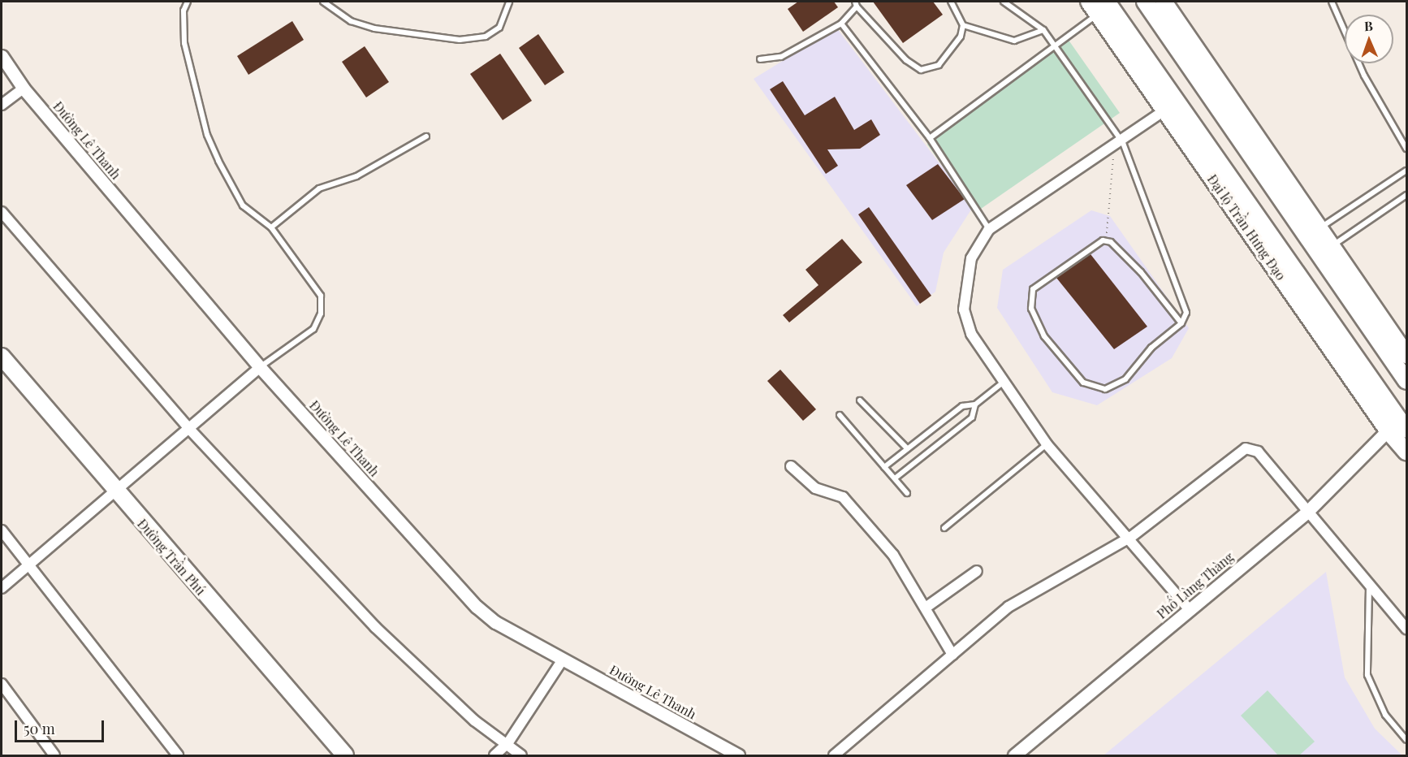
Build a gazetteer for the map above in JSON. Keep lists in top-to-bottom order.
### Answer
{
  "streets": {
    "main road": ["Đại lộ Trần Hưng Đạo", "Đường Trần Phú"],
    "street": ["Đường Lê Thanh", "Phố Lùng Thàng"]
  },
  "crossings": [
    ["Đại lộ Trần Hưng Đạo", "Phố Lùng Thàng"]
  ],
  "scale_bar": "50 m",
  "north": "top"
}
